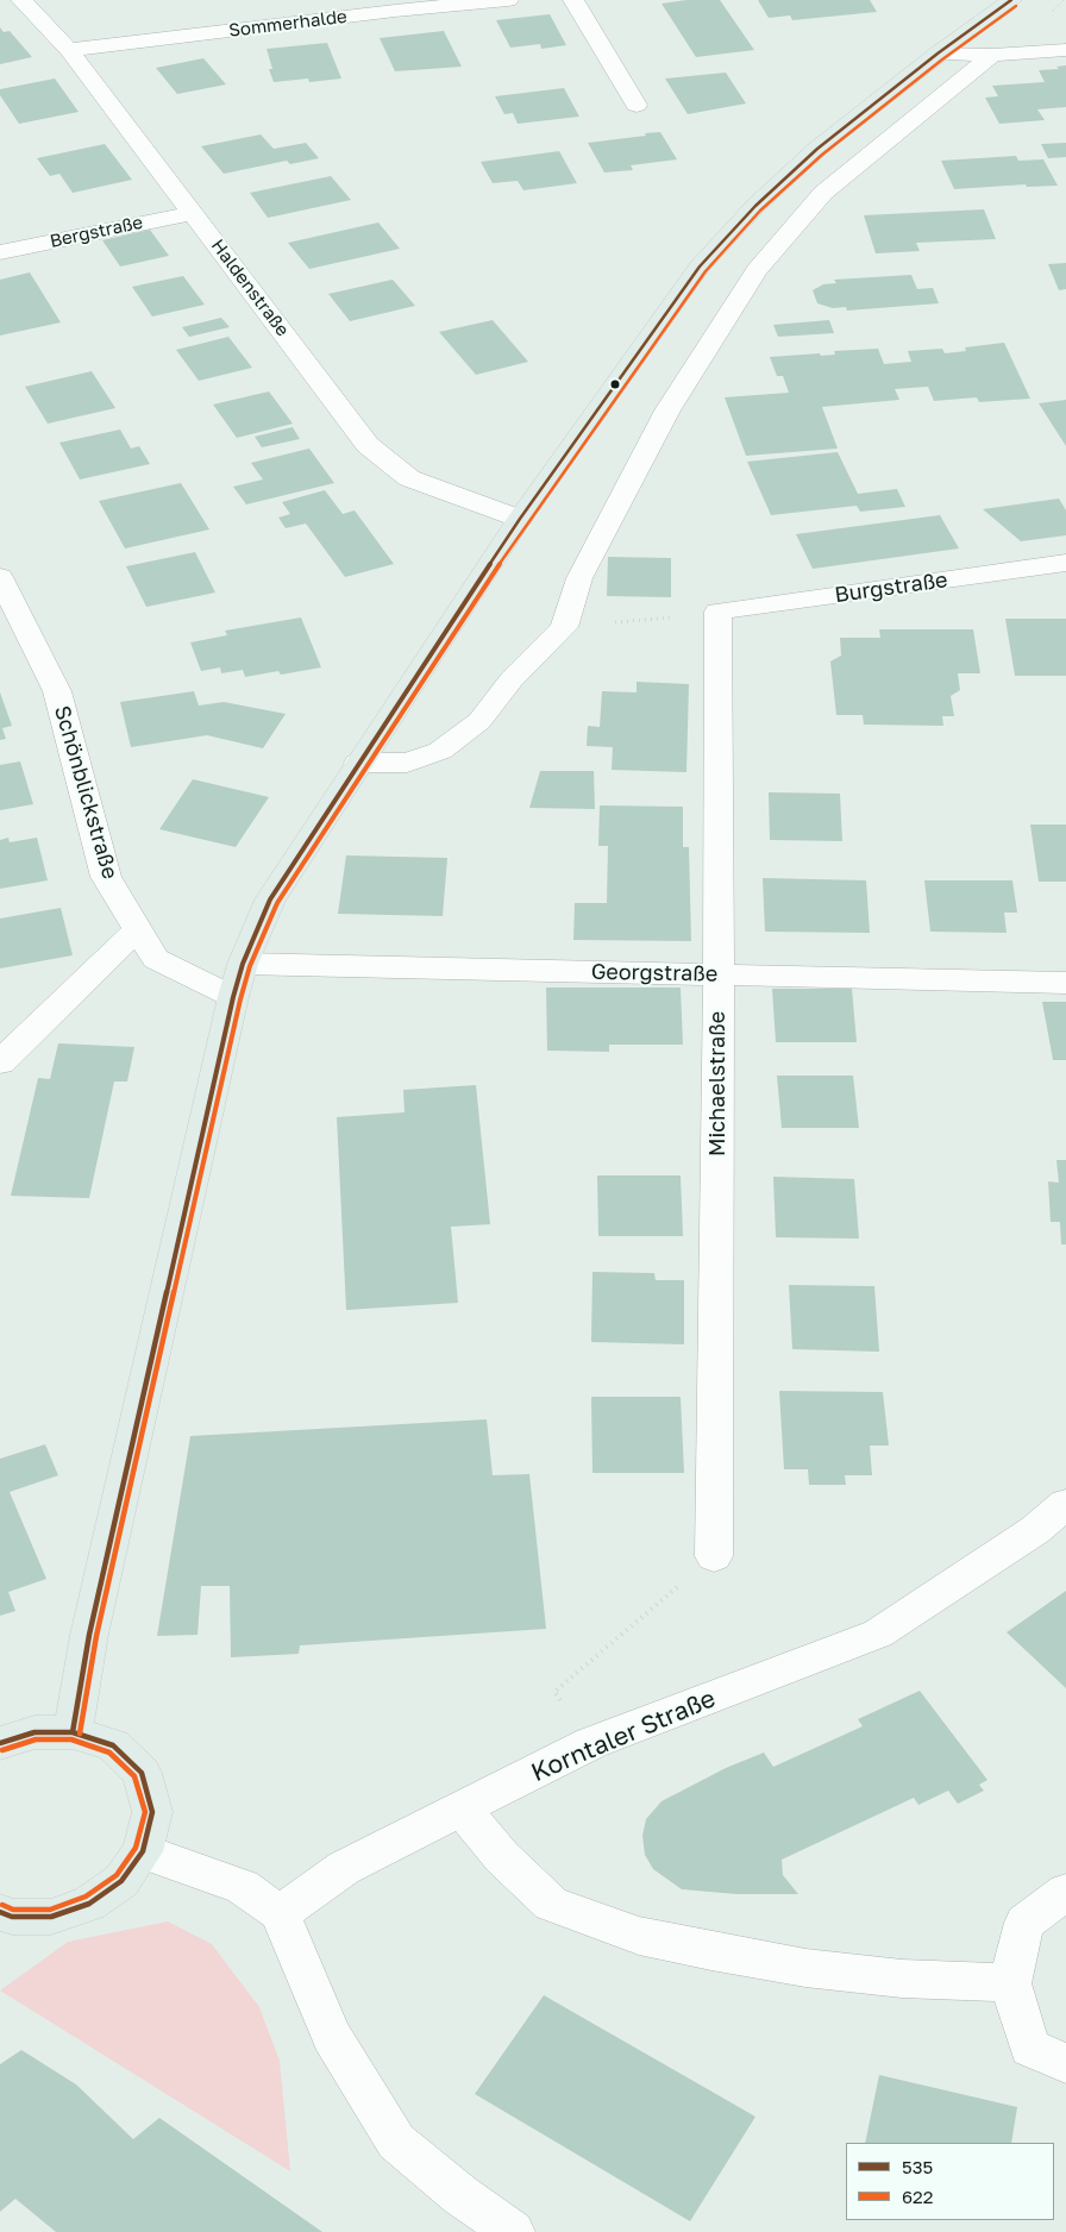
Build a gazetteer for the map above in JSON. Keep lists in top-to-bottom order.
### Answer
{
  "streets": {
    "street": [
      "Sommerhalde",
      "Bergstraße",
      "Haldenstraße",
      "Burgstraße",
      "Schönblickstraße",
      "Georgstraße",
      "Michaelstraße",
      "Korntaler Straße"
    ]
  },
  "crossings": [
    ["Sommerhalde", "Haldenstraße"],
    ["Bergstraße", "Haldenstraße"],
    ["Burgstraße", "Michaelstraße"],
    ["Georgstraße", "Michaelstraße"]
  ],
  "lines": ["transit line 535", "transit line 622"],
  "legend": ["535", "622"]
}
